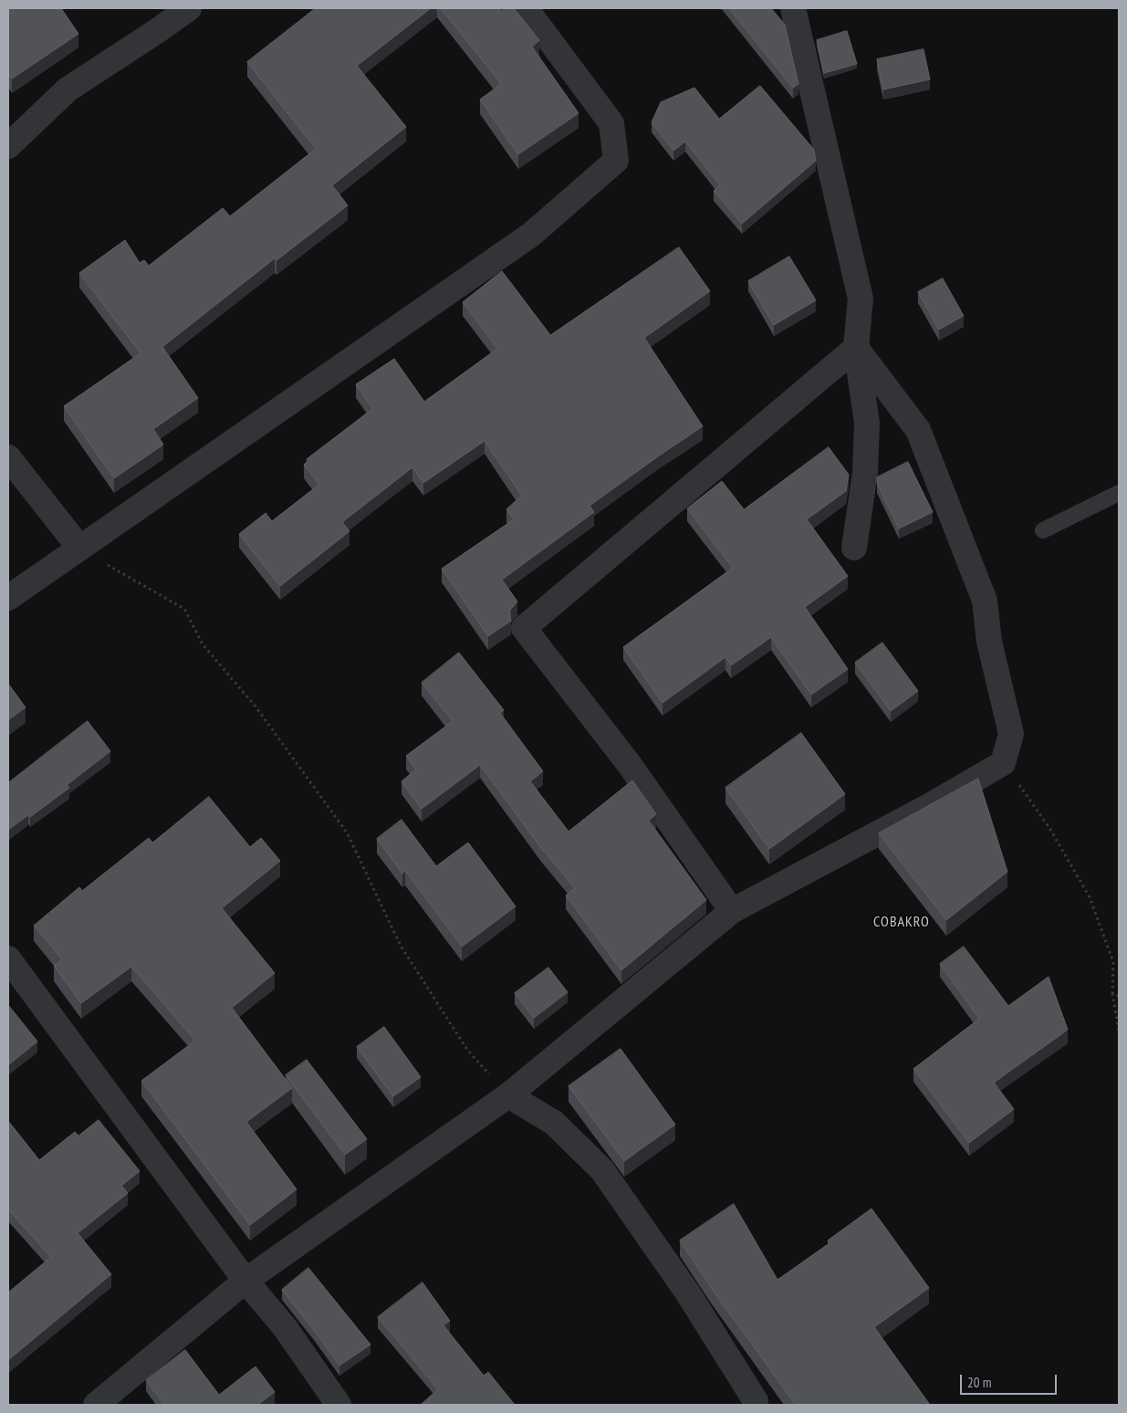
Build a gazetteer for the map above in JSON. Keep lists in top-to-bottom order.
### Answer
{
  "districts": ["COBAKRO"],
  "scale_bar": "20 m"
}
